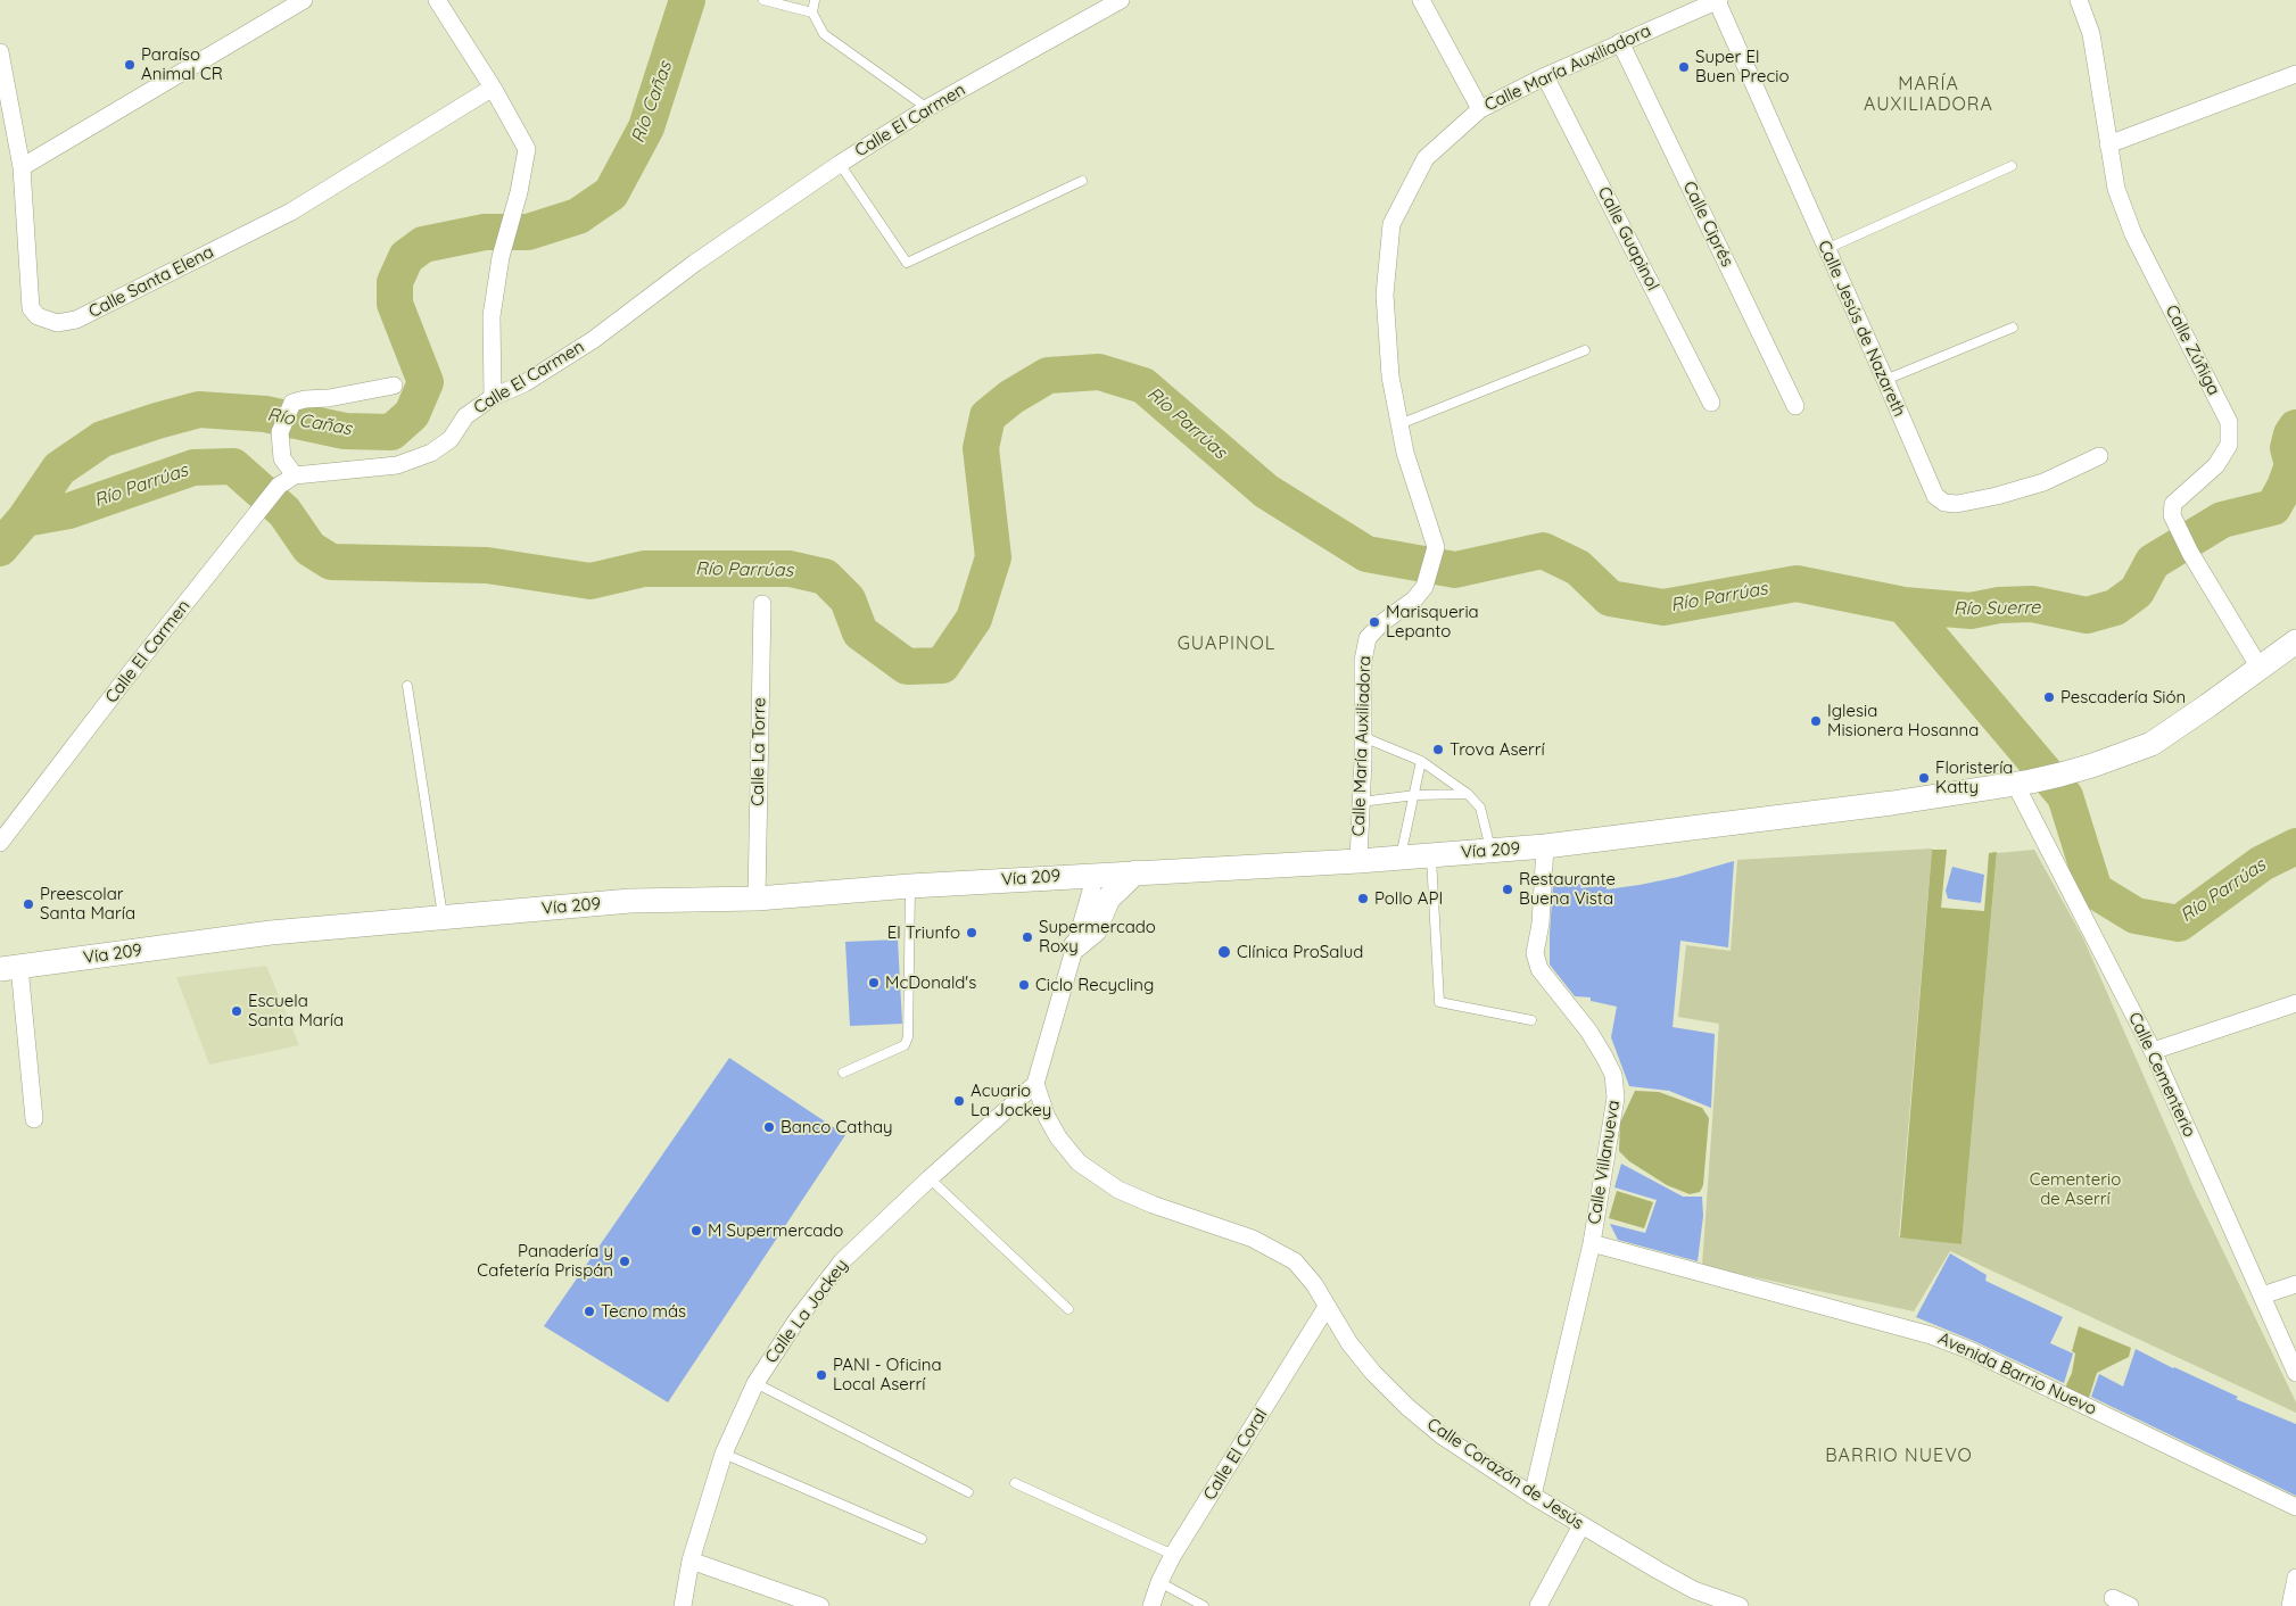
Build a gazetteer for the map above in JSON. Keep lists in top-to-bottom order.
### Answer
{
  "streets": {
    "main road": ["Vía 209"],
    "street": [
      "Calle María Auxiliadora",
      "Calle El Carmen",
      "Calle Ciprés",
      "Calle Guapinol",
      "Calle Santa Elena",
      "Calle Jesús de Nazareth",
      "Calle Zúñiga",
      "Calle La Torre",
      "Calle Cementerio",
      "Calle Villanueva",
      "Calle La Jockey",
      "Avenida Barrio Nuevo",
      "Calle El Coral",
      "Calle Corazón de Jesús"
    ]
  },
  "crossings": [
    ["Calle María Auxiliadora", "Calle Ciprés"],
    ["Calle María Auxiliadora", "Calle Guapinol"],
    ["Calle María Auxiliadora", "Calle Jesús de Nazareth"],
    ["Calle María Auxiliadora", "Vía 209"],
    ["Calle Zúñiga", "Vía 209"],
    ["Calle La Torre", "Vía 209"],
    ["Vía 209", "Calle Cementerio"],
    ["Vía 209", "Calle Villanueva"],
    ["Calle Villanueva", "Avenida Barrio Nuevo"],
    ["Calle Villanueva", "Calle Corazón de Jesús"],
    ["Calle La Jockey", "Calle Corazón de Jesús"],
    ["Calle El Coral", "Calle Corazón de Jesús"]
  ],
  "districts": ["MARÍA AUXILIADORA", "GUAPINOL", "BARRIO NUEVO"],
  "water": ["Río Cañas", "Río Parrúas", "Río Suerre"],
  "parks": ["Cementerio de Aserrí"],
  "places": [
    "Paraíso Animal CR",
    "Super El Buen Precio",
    "Marisqueria Lepanto",
    "Pescadería Sión",
    "Iglesia Misionera Hosanna",
    "Trova Aserrí",
    "Floristería Katty",
    "Restaurante Buena Vista",
    "Pollo API",
    "Preescolar Santa María",
    "El Triunfo",
    "Supermercado Roxy",
    "Clínica ProSalud",
    "McDonald's",
    "Ciclo Recycling",
    "Escuela Santa María",
    "Acuario La Jockey",
    "Banco Cathay",
    "M Supermercado",
    "Panadería y Cafetería Prispán",
    "Tecno más",
    "PANI - Oficina Local Aserrí"
  ]
}
